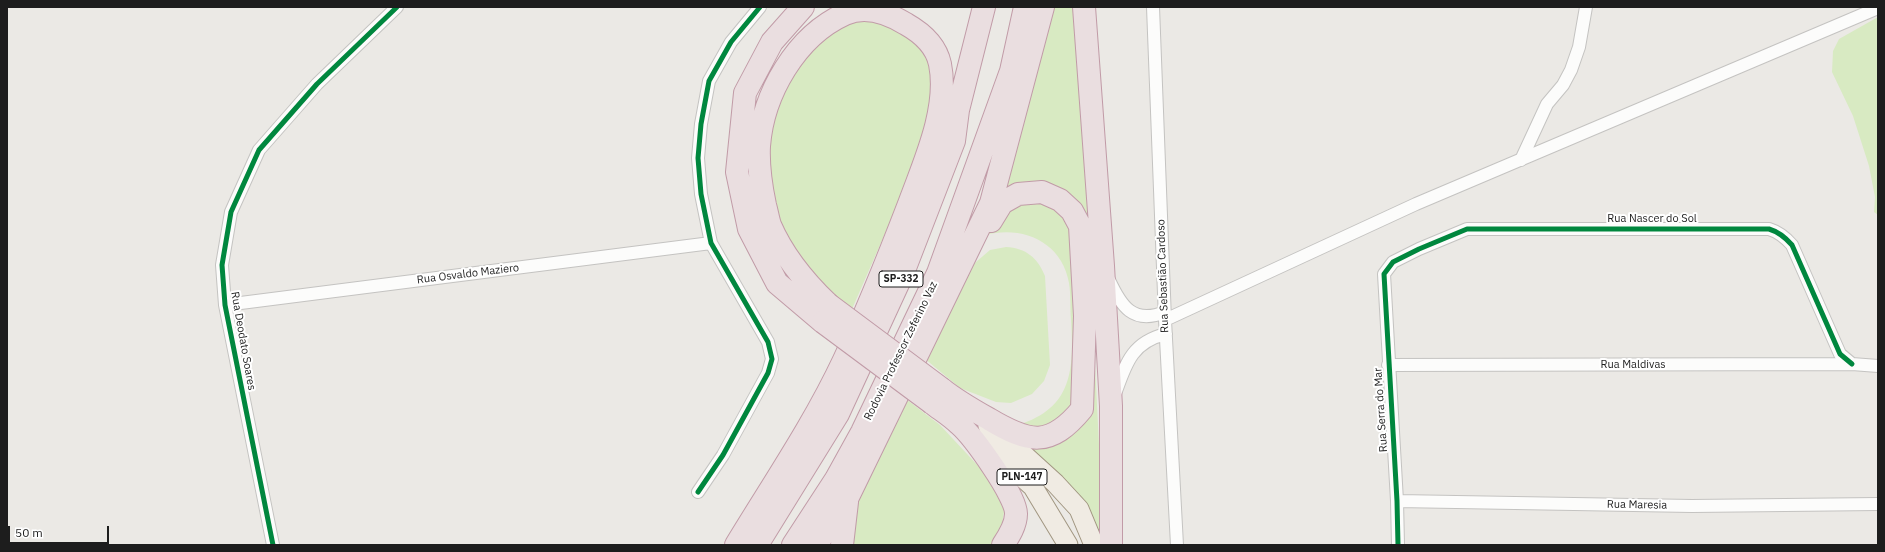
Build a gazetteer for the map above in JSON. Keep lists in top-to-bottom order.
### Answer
{
  "streets": {
    "highway": ["SP-332", "Rodovia Professor Zeferino Vaz"],
    "main road": ["PLN-147"],
    "street": [
      "Rua Nascer do Sol",
      "Rua Osvaldo Maziero",
      "Rua Sebastião Cardoso",
      "Rua Deodato Soares",
      "Rua Maldivas",
      "Rua Serra do Mar",
      "Rua Maresia"
    ]
  },
  "crossings": [
    ["Rua Nascer do Sol", "Rua Maldivas"],
    ["Rua Nascer do Sol", "Rua Serra do Mar"],
    ["Rua Osvaldo Maziero", "Rua Deodato Soares"],
    ["Rua Maldivas", "Rua Serra do Mar"],
    ["Rua Serra do Mar", "Rua Maresia"]
  ],
  "scale_bar": "50 m"
}
